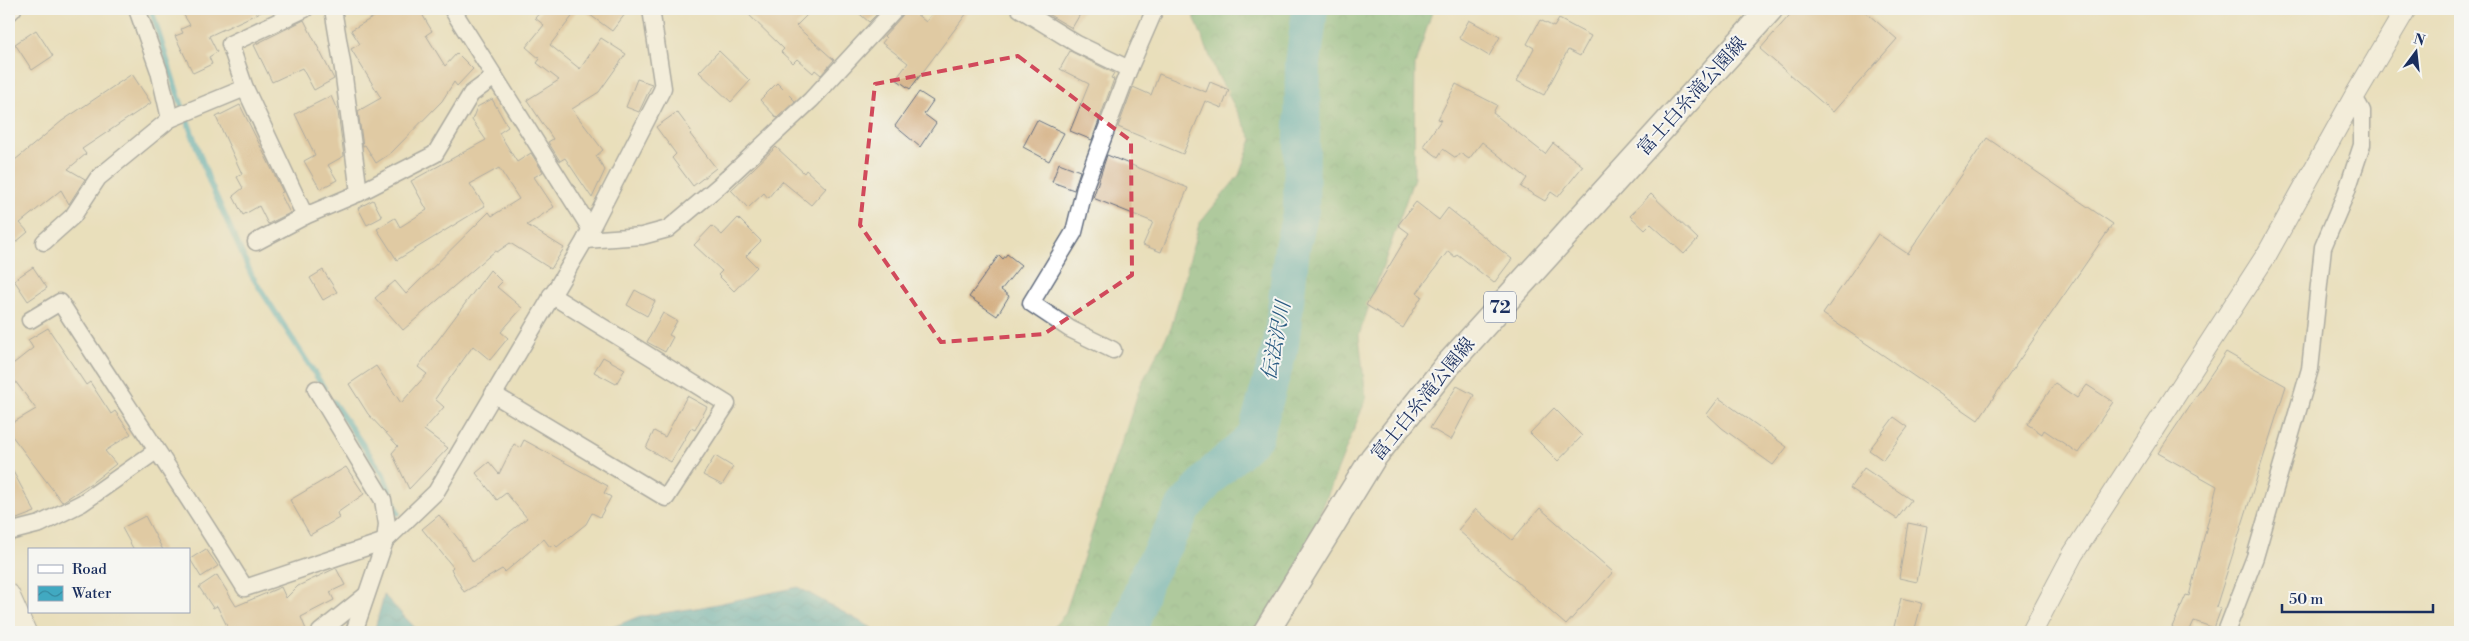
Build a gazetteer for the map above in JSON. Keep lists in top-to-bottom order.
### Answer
{
  "streets": {
    "main road": ["富士白糸滝公園線", "72"]
  },
  "water": ["伝法沢川"],
  "legend": ["Road", "Water"],
  "scale_bar": "50 m",
  "north": "top"
}
